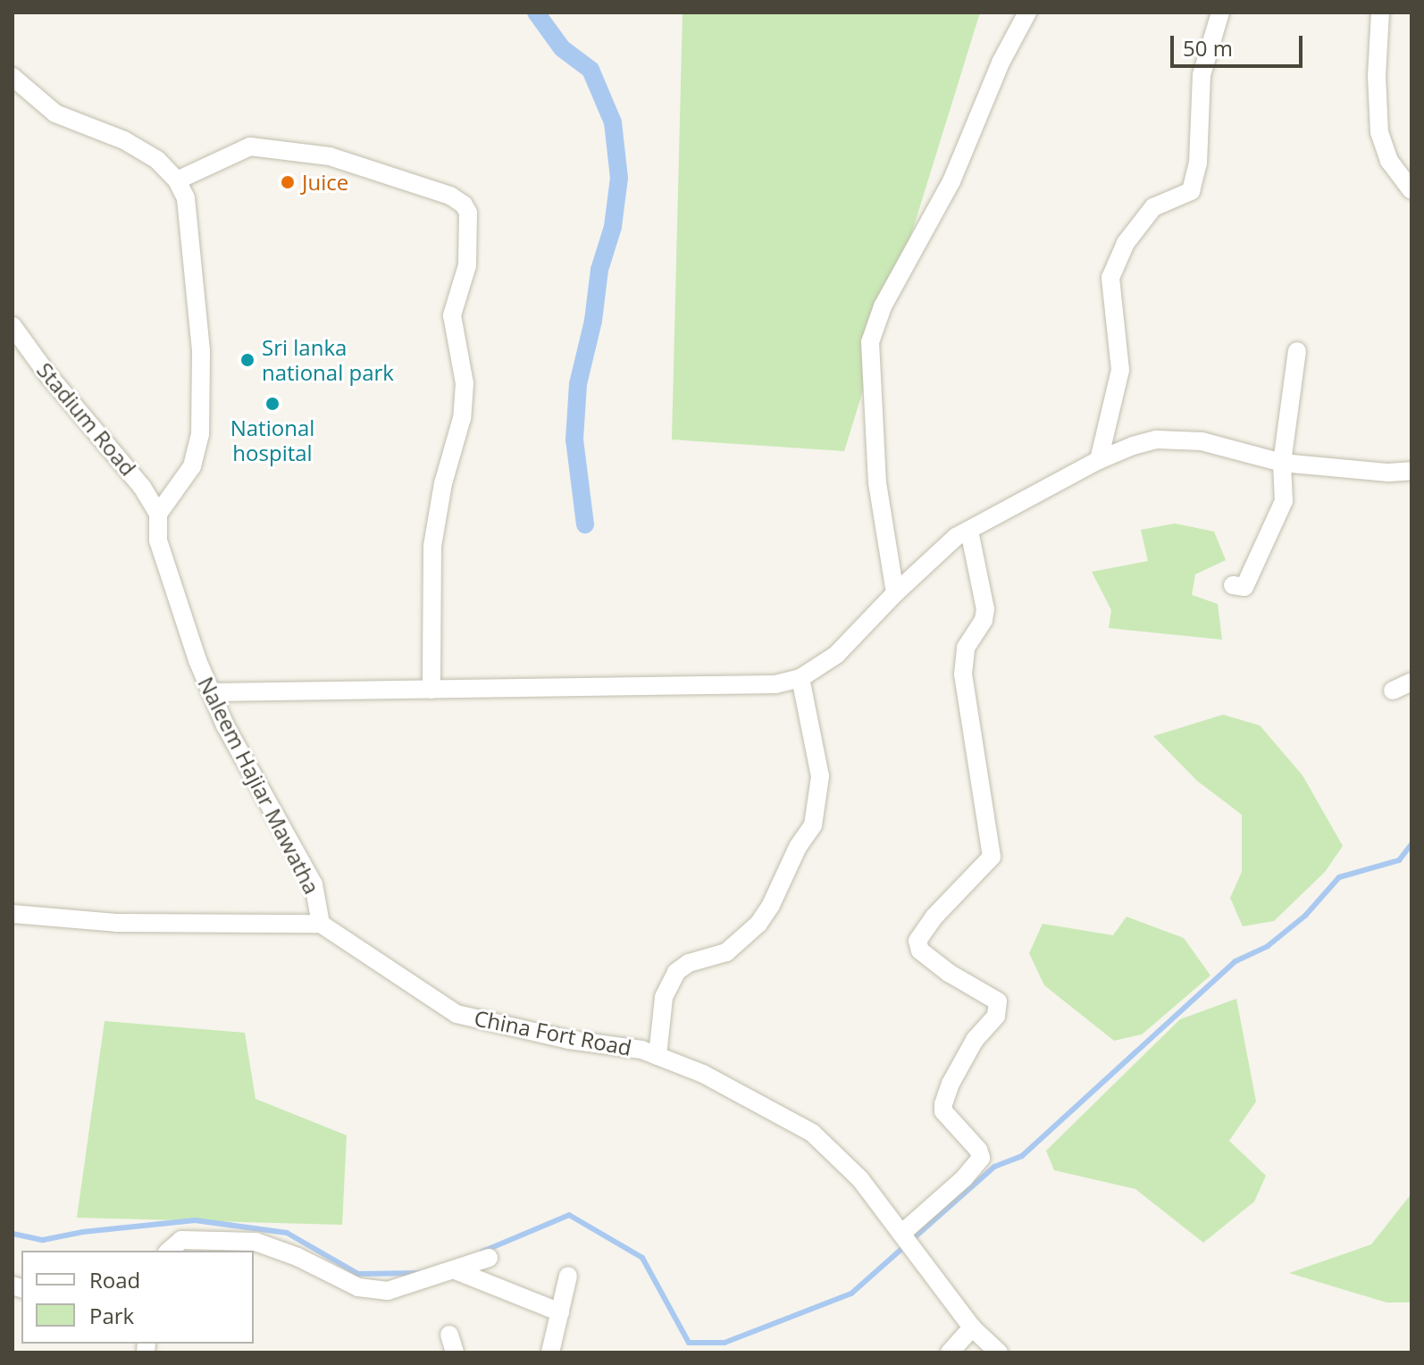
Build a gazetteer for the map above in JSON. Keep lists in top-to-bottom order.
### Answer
{
  "streets": {
    "street": ["Stadium Road", "Naleem Hajiar Mawatha", "China Fort Road"]
  },
  "crossings": [
    ["Stadium Road", "Naleem Hajiar Mawatha"],
    ["Naleem Hajiar Mawatha", "China Fort Road"]
  ],
  "places": ["Juice", "Sri lanka national park", "National hospital"],
  "legend": ["Road", "Park"],
  "scale_bar": "50 m"
}
